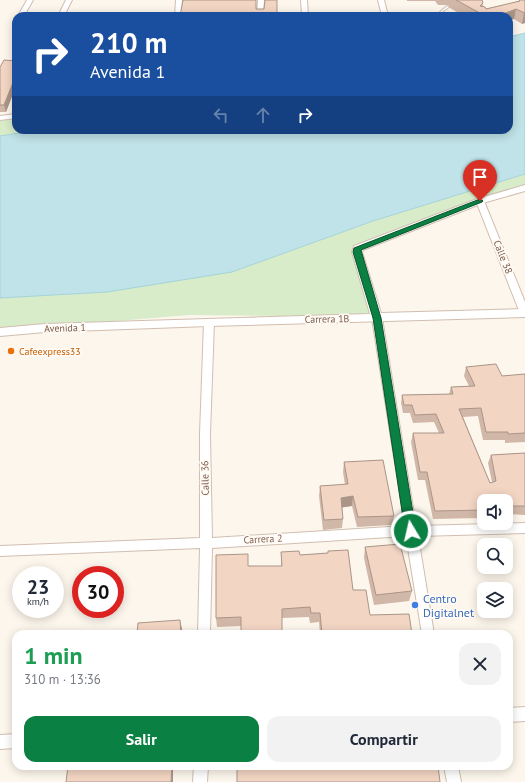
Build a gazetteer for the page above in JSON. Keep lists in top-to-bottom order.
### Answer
{
  "streets": {
    "street": [
      "Calle 38",
      "Carrera 1B",
      "Avenida 1",
      "Calle 36",
      "Carrera 2"
    ]
  },
  "crossings": [
    ["Calle 38", "Carrera 1B"],
    ["Carrera 1B", "Avenida 1"],
    ["Carrera 1B", "Calle 36"],
    ["Calle 36", "Carrera 2"]
  ],
  "places": ["Cafeexpress33", "Centro Digitalnet"],
  "page": {
    "turn": ["210 m", "Avenida 1"],
    "speed": "23 km/h",
    "limit": "30",
    "heading": ["1 min", "310 m · 13:36"],
    "buttons": ["Salir", "Compartir"]
  }
}
